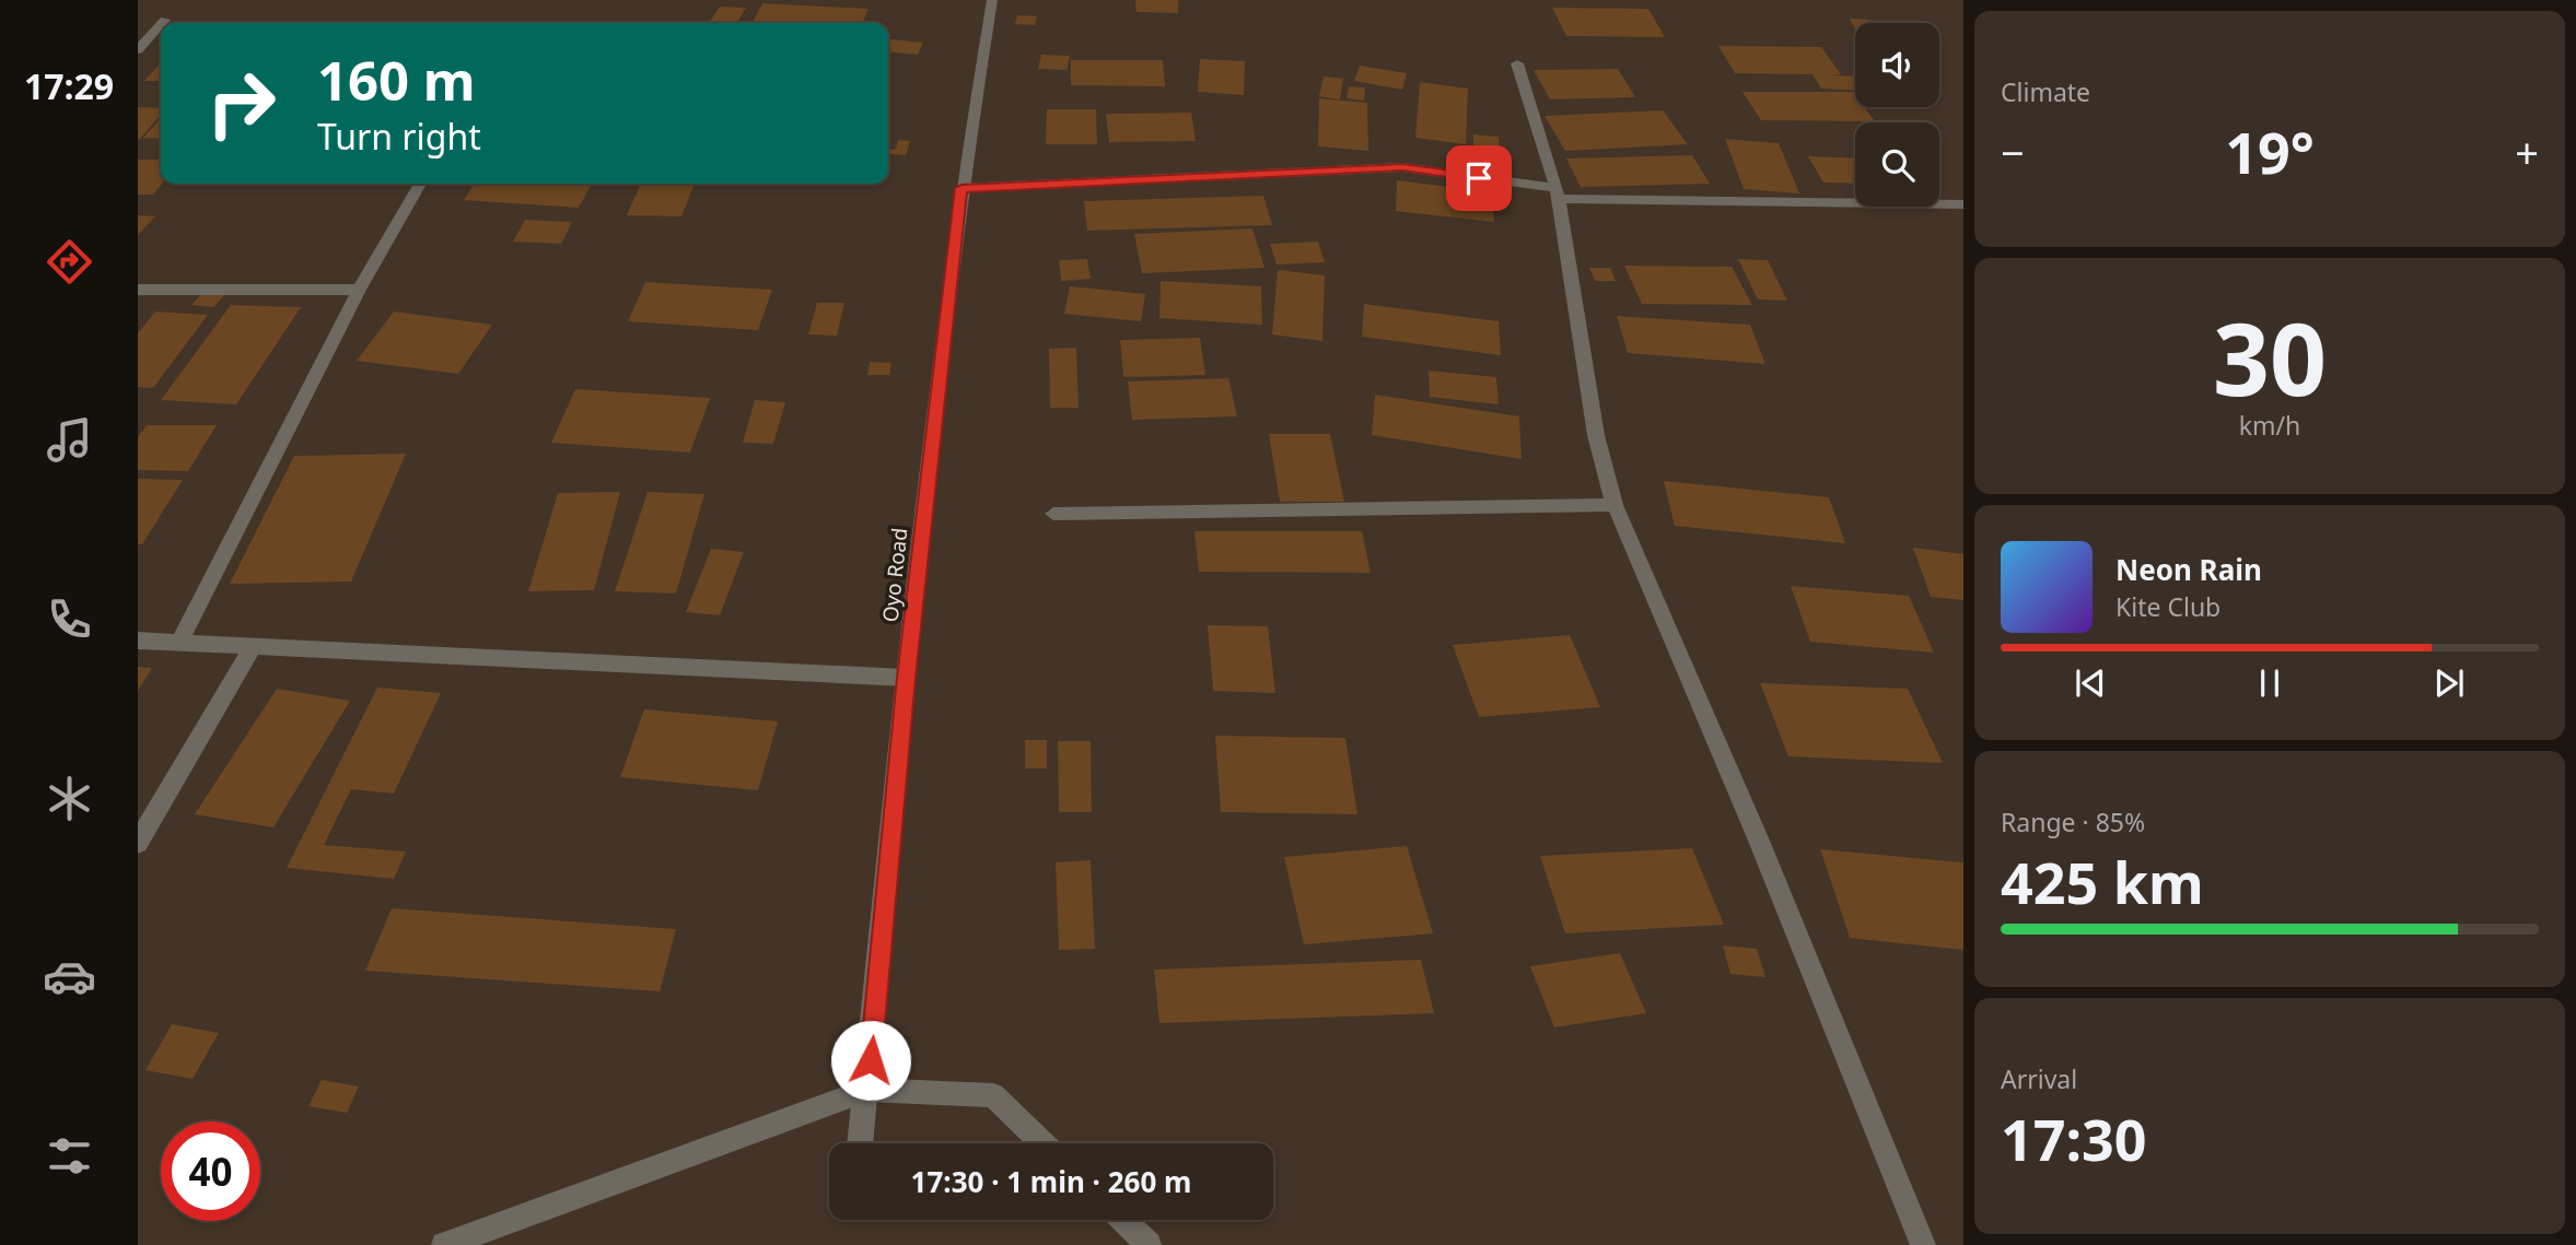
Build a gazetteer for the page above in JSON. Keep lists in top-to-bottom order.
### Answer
{
  "streets": {
    "street": ["Oyo Road"]
  },
  "page": {
    "tabs": "17:29",
    "tile": [
      "Climate",
      ["30", "km/h"],
      ["Range · 85%", "425 km"],
      ["Arrival", "17:30"]
    ],
    "turn": ["160 m", "Turn right"],
    "heat": ["−", "19°", "+"],
    "song": ["Neon Rain", "Kite Club"],
    "limit": "40",
    "trip": "17:30 · 1 min · 260 m"
  }
}
